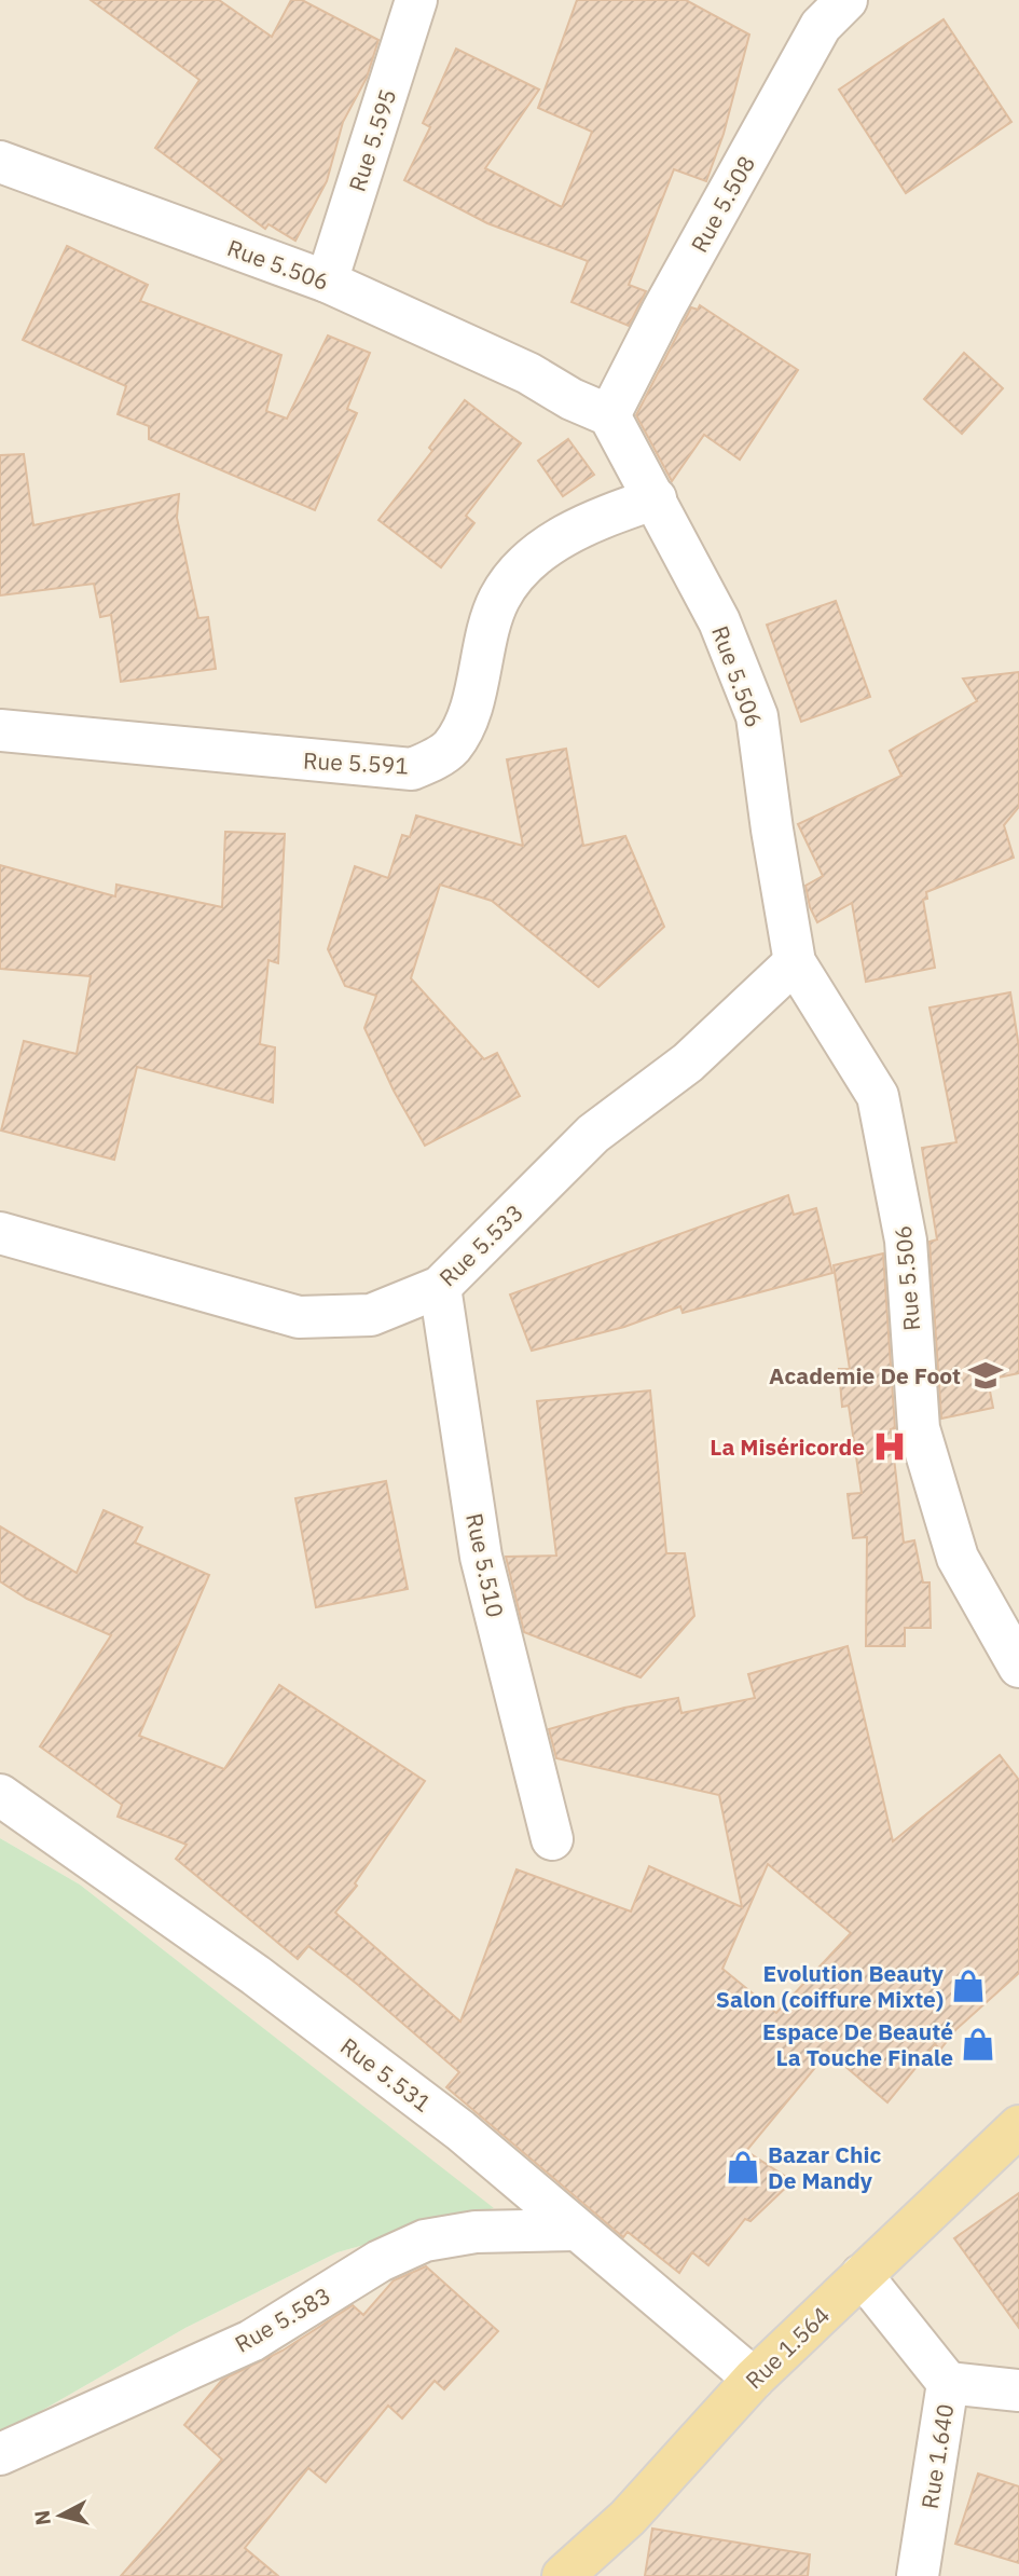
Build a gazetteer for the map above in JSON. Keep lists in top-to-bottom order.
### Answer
{
  "streets": {
    "main road": ["Rue 1.564"],
    "street": [
      "Rue 5.595",
      "Rue 5.508",
      "Rue 5.506",
      "Rue 5.591",
      "Rue 5.533",
      "Rue 5.510",
      "Rue 5.531",
      "Rue 5.583",
      "Rue 1.640"
    ]
  },
  "crossings": [
    ["Rue 5.595", "Rue 5.506"],
    ["Rue 5.508", "Rue 5.506"],
    ["Rue 5.506", "Rue 5.591"],
    ["Rue 5.506", "Rue 5.533"],
    ["Rue 5.533", "Rue 5.510"],
    ["Rue 5.531", "Rue 5.583"],
    ["Rue 5.531", "Rue 1.564"],
    ["Rue 1.564", "Rue 1.640"]
  ],
  "places": {
    "school or university": ["Academie De Foot"],
    "hospital": ["La Miséricorde"],
    "shop": ["Evolution Beauty Salon (coiffure Mixte)", "Espace De Beauté La Touche Finale", "Bazar Chic De Mandy"]
  },
  "north": "left"
}
